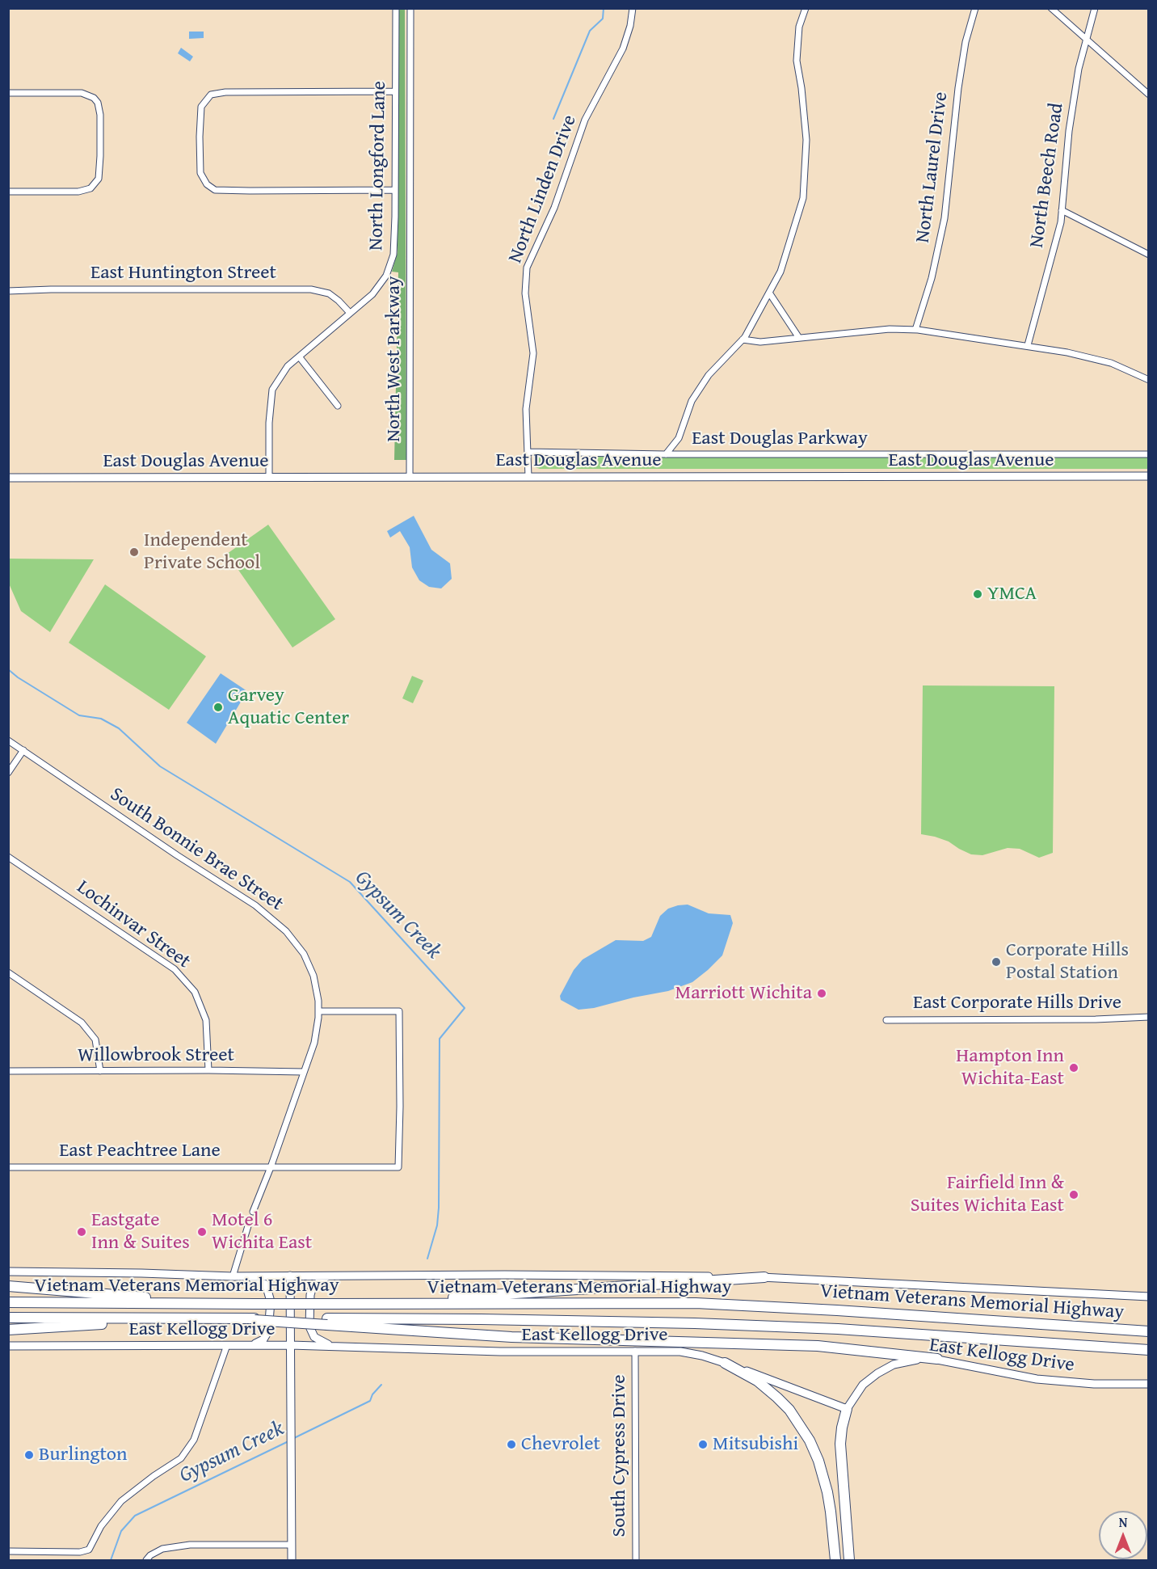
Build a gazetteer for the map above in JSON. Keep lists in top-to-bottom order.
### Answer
{
  "streets": {
    "highway": ["Vietnam Veterans Memorial Highway"],
    "main road": ["East Douglas Avenue", "East Kellogg Drive"],
    "street": [
      "North Longford Lane",
      "North Laurel Drive",
      "North Beech Road",
      "North Linden Drive",
      "East Huntington Street",
      "North West Parkway",
      "East Douglas Parkway",
      "South Bonnie Brae Street",
      "Lochinvar Street",
      "East Corporate Hills Drive",
      "Willowbrook Street",
      "East Peachtree Lane",
      "South Cypress Drive"
    ]
  },
  "crossings": [
    ["North Longford Lane", "East Huntington Street"],
    ["North Longford Lane", "East Douglas Avenue"],
    ["North Linden Drive", "East Douglas Parkway"],
    ["North Linden Drive", "East Douglas Avenue"],
    ["North West Parkway", "East Douglas Avenue"],
    ["South Bonnie Brae Street", "Willowbrook Street"],
    ["South Bonnie Brae Street", "East Peachtree Lane"],
    ["Lochinvar Street", "Willowbrook Street"],
    ["East Kellogg Drive", "South Cypress Drive"]
  ],
  "water": ["Gypsum Creek"],
  "places": [
    "Independent Private School",
    "YMCA",
    "Garvey Aquatic Center",
    "Corporate Hills Postal Station",
    "Marriott Wichita",
    "Hampton Inn Wichita-East",
    "Fairfield Inn & Suites Wichita East",
    "Eastgate Inn & Suites",
    "Motel 6 Wichita East",
    "Chevrolet",
    "Mitsubishi",
    "Burlington"
  ],
  "north": "top"
}
